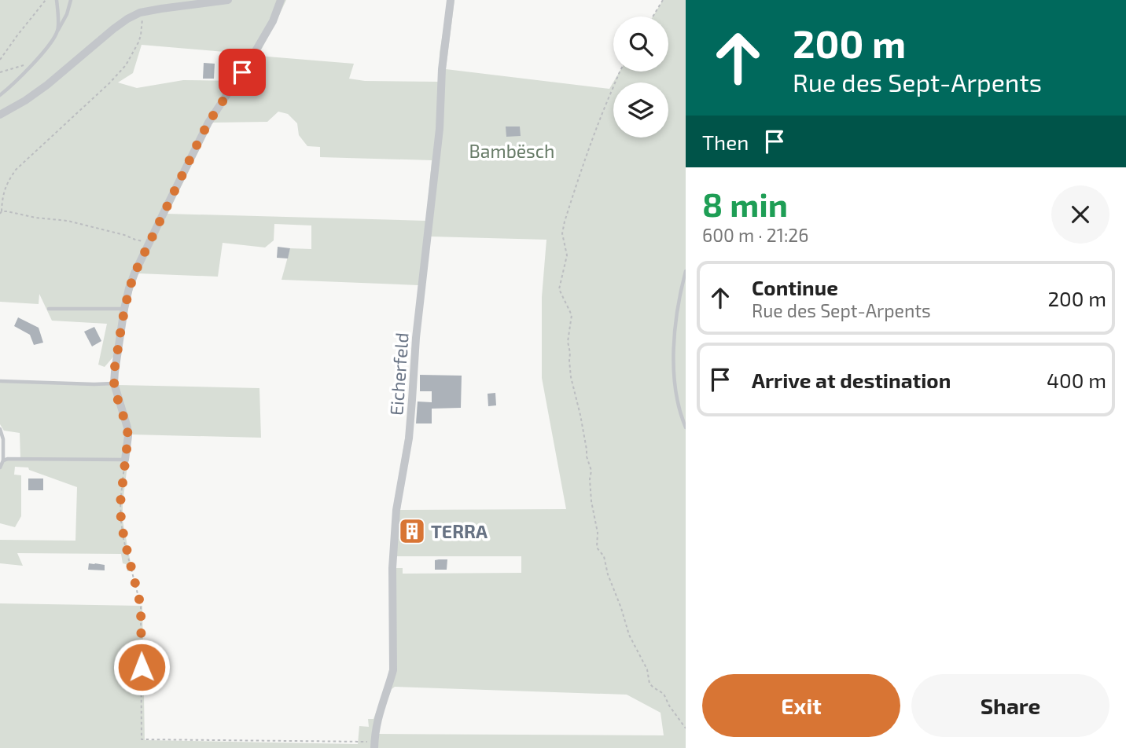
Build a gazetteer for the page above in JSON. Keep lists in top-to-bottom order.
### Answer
{
  "streets": {
    "street": ["Eicherfeld"]
  },
  "parks": ["Bambësch"],
  "places": {
    "building": ["TERRA"]
  },
  "page": {
    "turn": ["200 m", "Rue des Sept-Arpents"],
    "then": "Then",
    "heading": ["8 min", "600 m · 21:26"],
    "list": [
      {
        "name": "Continue",
        "note": "Rue des Sept-Arpents",
        "value": "200 m"
      },
      {
        "name": "Arrive at destination",
        "value": "400 m"
      }
    ],
    "buttons": ["Exit", "Share"]
  }
}
